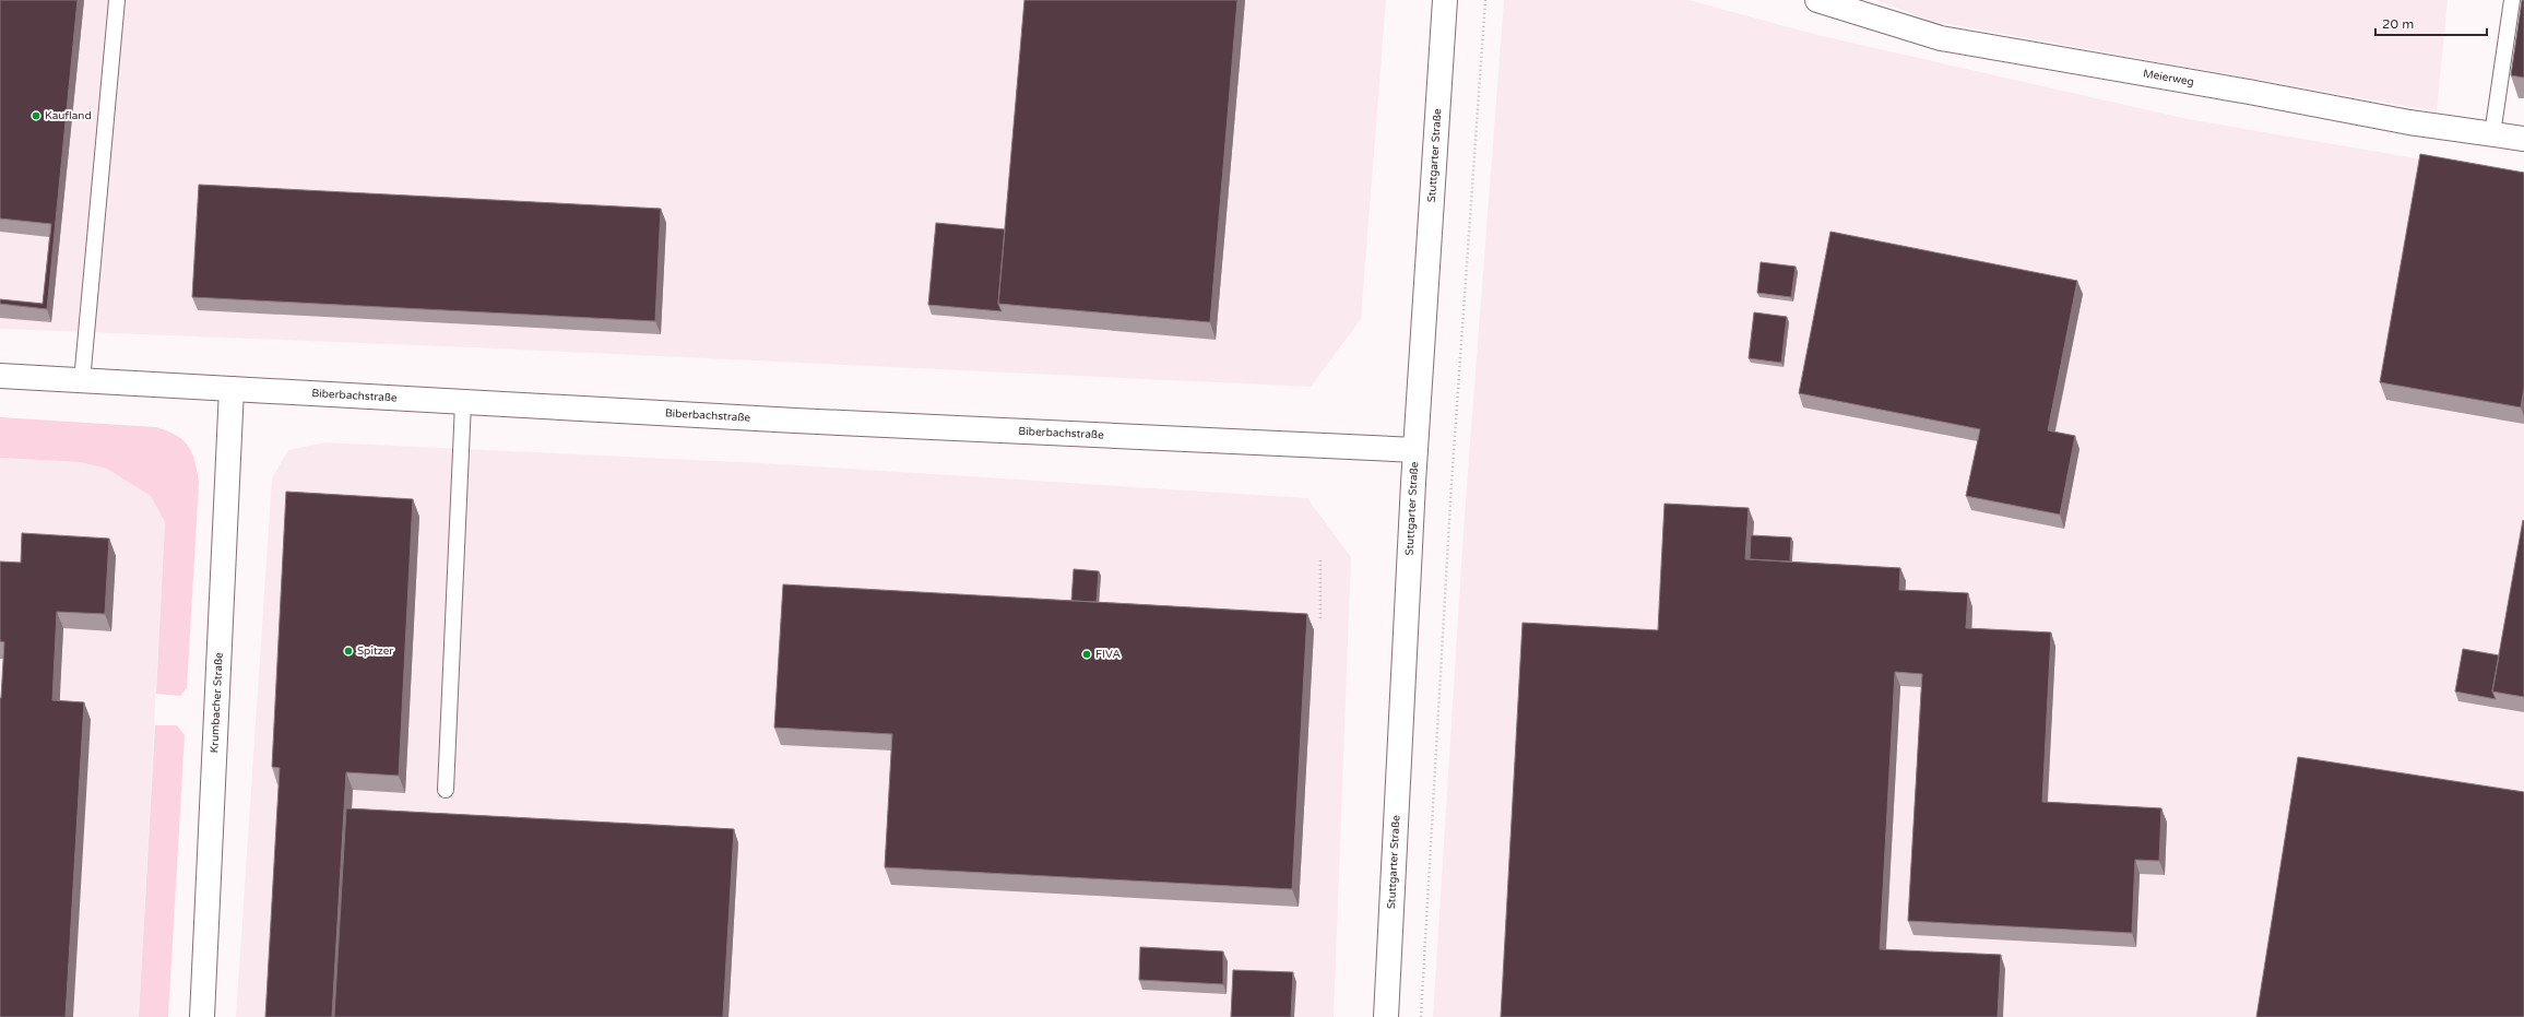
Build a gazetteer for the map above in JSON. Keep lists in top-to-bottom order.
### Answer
{
  "streets": {
    "street": [
      "Meierweg",
      "Stuttgarter Straße",
      "Biberbachstraße",
      "Krumbacher Straße"
    ]
  },
  "crossings": [
    ["Stuttgarter Straße", "Biberbachstraße"],
    ["Biberbachstraße", "Krumbacher Straße"]
  ],
  "places": ["Kaufland", "Spitzer", "FIVA"],
  "scale_bar": "20 m"
}
